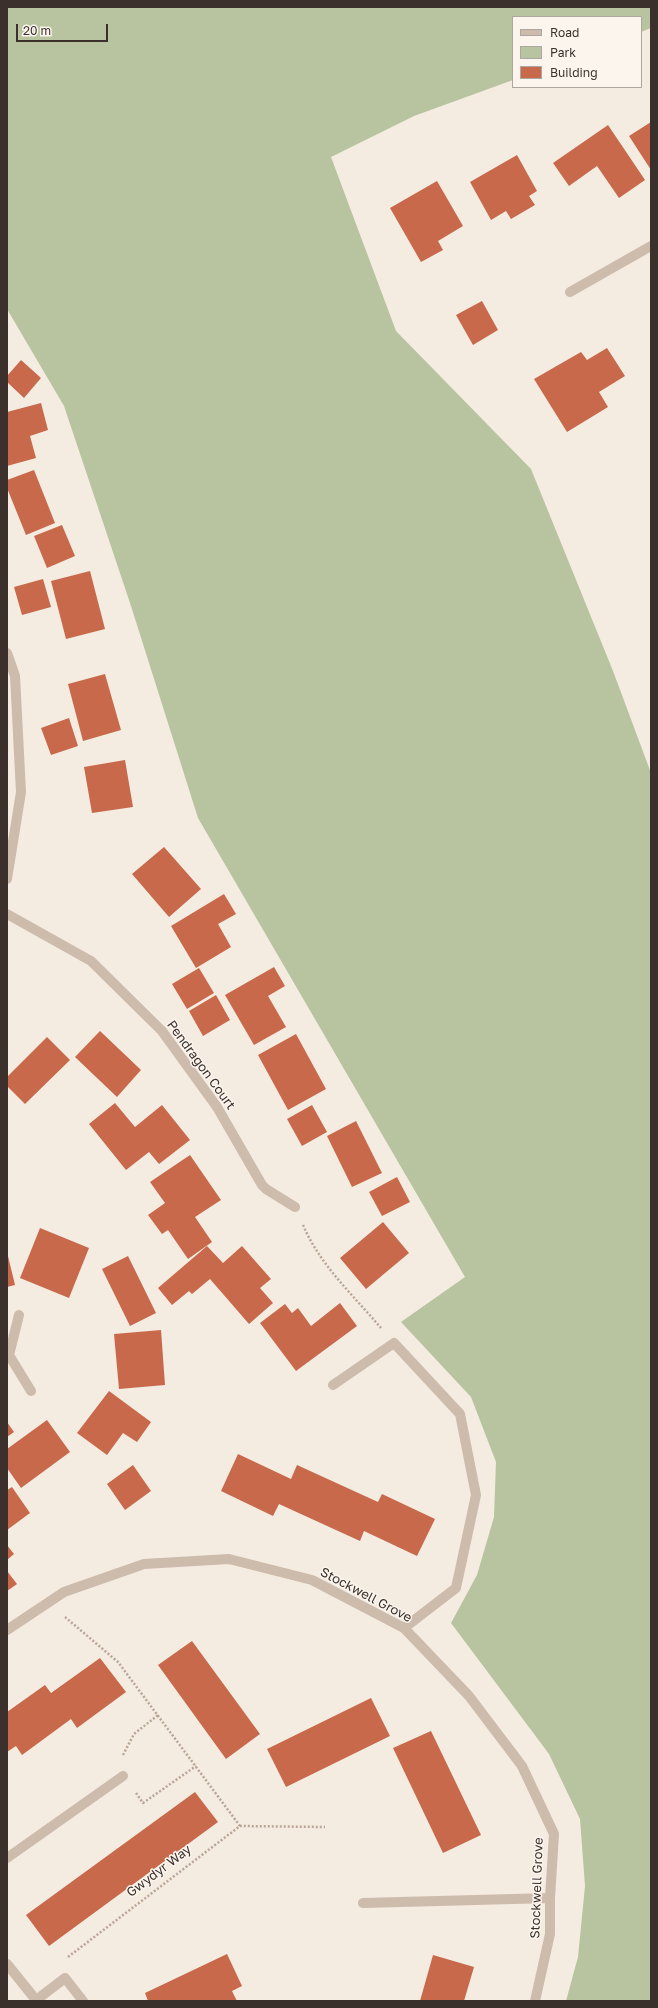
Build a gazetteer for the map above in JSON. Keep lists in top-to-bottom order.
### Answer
{
  "streets": {
    "street": ["Pendragon Court", "Stockwell Grove"],
    "path": ["Gwydyr Way"]
  },
  "legend": ["Road", "Park", "Building"],
  "scale_bar": "20 m"
}
